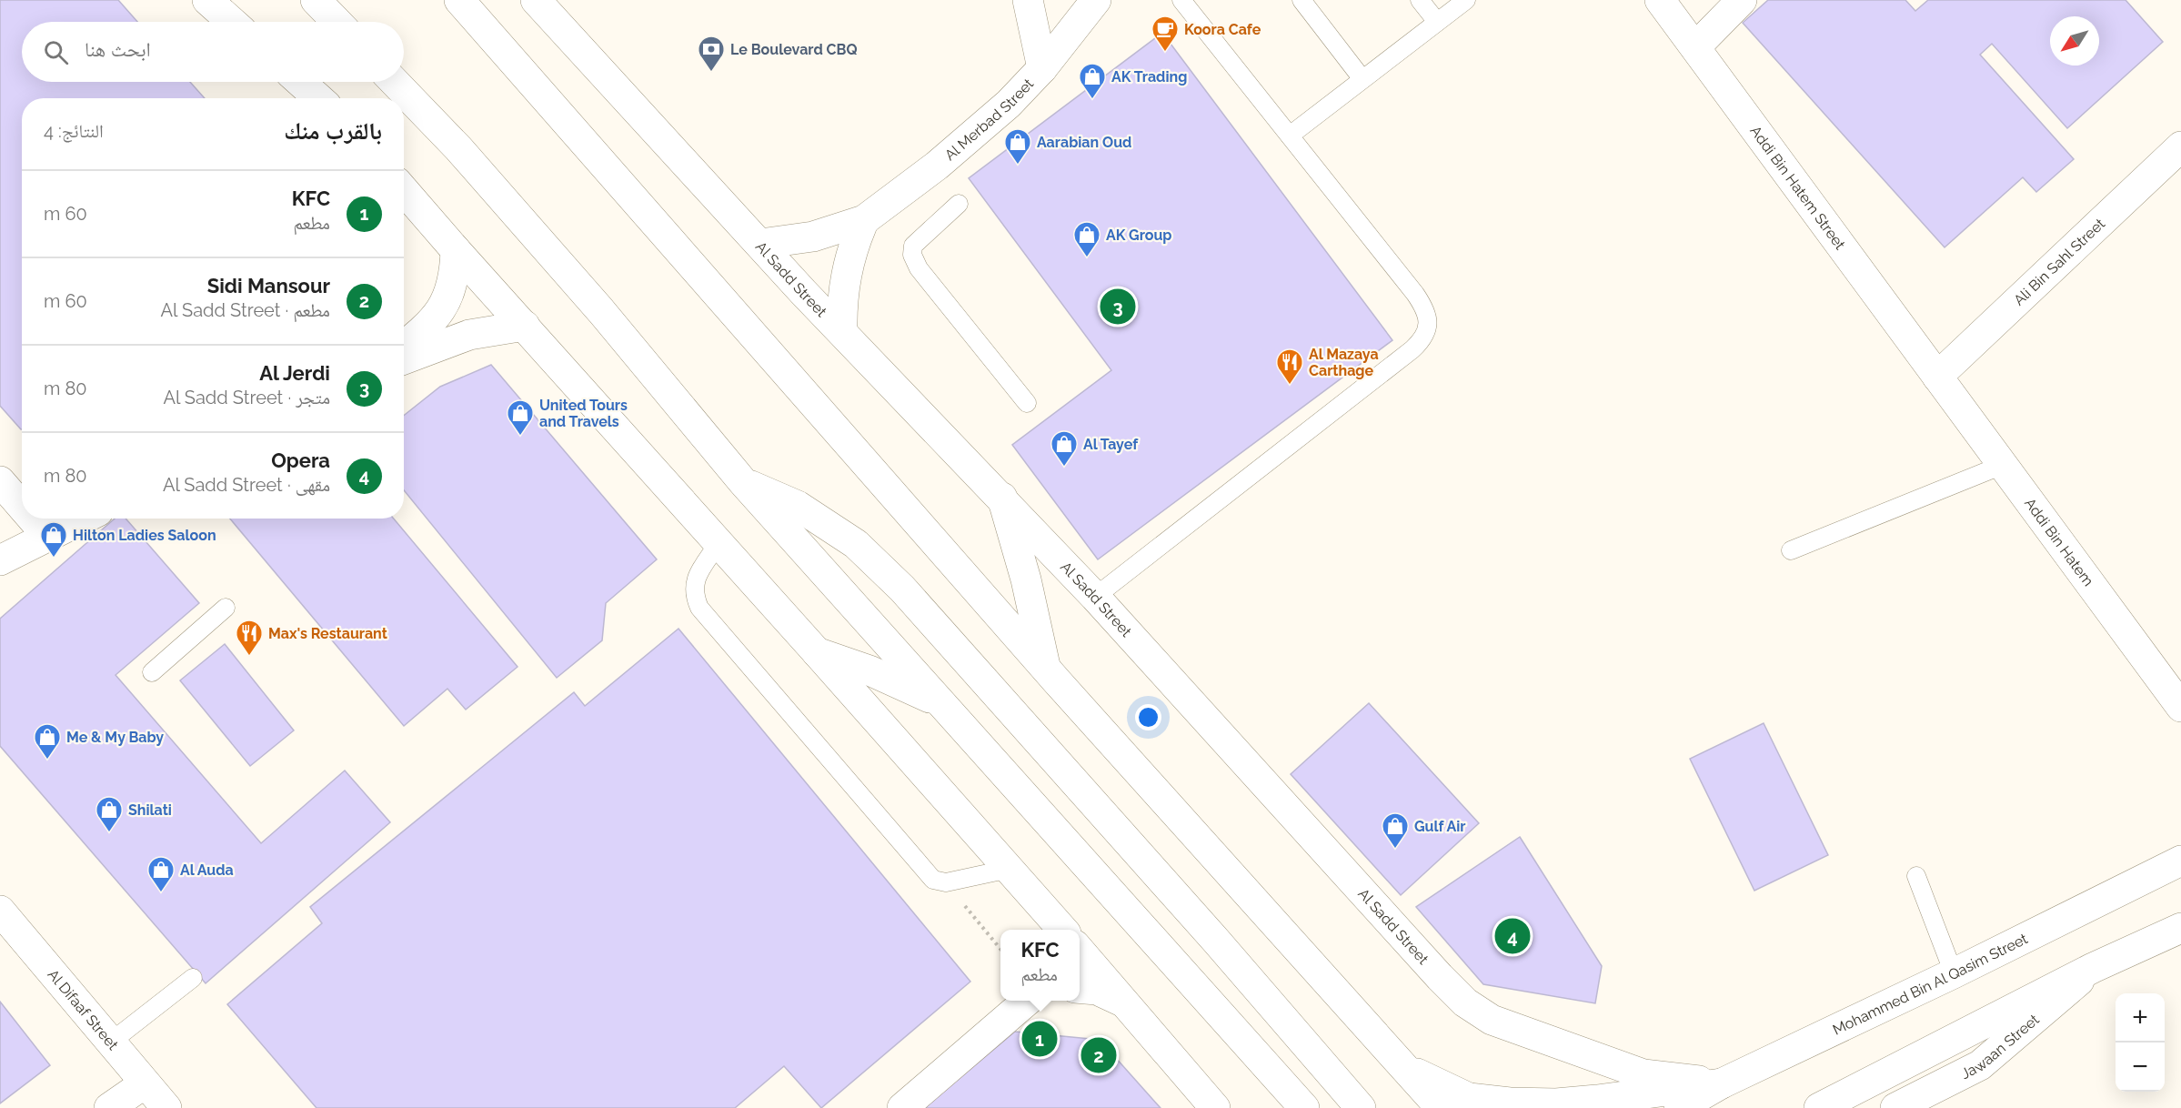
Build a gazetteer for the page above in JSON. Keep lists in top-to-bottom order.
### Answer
{
  "streets": {
    "street": [
      "Al Merbad Street",
      "Addi Bin Hatem Street",
      "Ali Bin Sahl Street",
      "Al Sadd Street",
      "Addi Bin Hatem",
      "Mohammed Bin Al Qasim Street",
      "Al Difaaf Street",
      "Jawaan Street"
    ]
  },
  "crossings": [
    ["Al Merbad Street", "Al Sadd Street"],
    ["Addi Bin Hatem Street", "Ali Bin Sahl Street"],
    ["Addi Bin Hatem Street", "Addi Bin Hatem"],
    ["Ali Bin Sahl Street", "Addi Bin Hatem"],
    ["Al Sadd Street", "Mohammed Bin Al Qasim Street"]
  ],
  "places": {
    "cafe": ["Koora Cafe"],
    "bank": ["Le Boulevard CBQ"],
    "shop": [
      "AK Trading",
      "Aarabian Oud",
      "AK Group",
      "United Tours and Travels",
      "Al Tayef",
      "Hilton Ladies Saloon",
      "Me & My Baby",
      "Shilati",
      "Gulf Air",
      "Al Auda"
    ],
    "restaurant": ["Al Mazaya Carthage", "Max's Restaurant"]
  },
  "north": "bottom left",
  "page": {
    "search": "ابحث هنا",
    "heading": ["بالقرب منك", "النتائج: 4"],
    "list": [
      {
        "mark": "1",
        "name": "KFC",
        "note": "مطعم",
        "value": "60 m"
      },
      {
        "mark": "2",
        "name": "Sidi Mansour",
        "note": "مطعم · Al Sadd Street",
        "value": "60 m"
      },
      {
        "mark": "3",
        "name": "Al Jerdi",
        "note": "متجر · Al Sadd Street",
        "value": "80 m"
      },
      {
        "mark": "4",
        "name": "Opera",
        "note": "مقهى · Al Sadd Street",
        "value": "80 m"
      }
    ],
    "pins": [
      "3",
      "4",
      "1",
      "2"
    ],
    "popup": ["KFC", "مطعم"],
    "map_buttons": ["+", "−"]
  }
}
